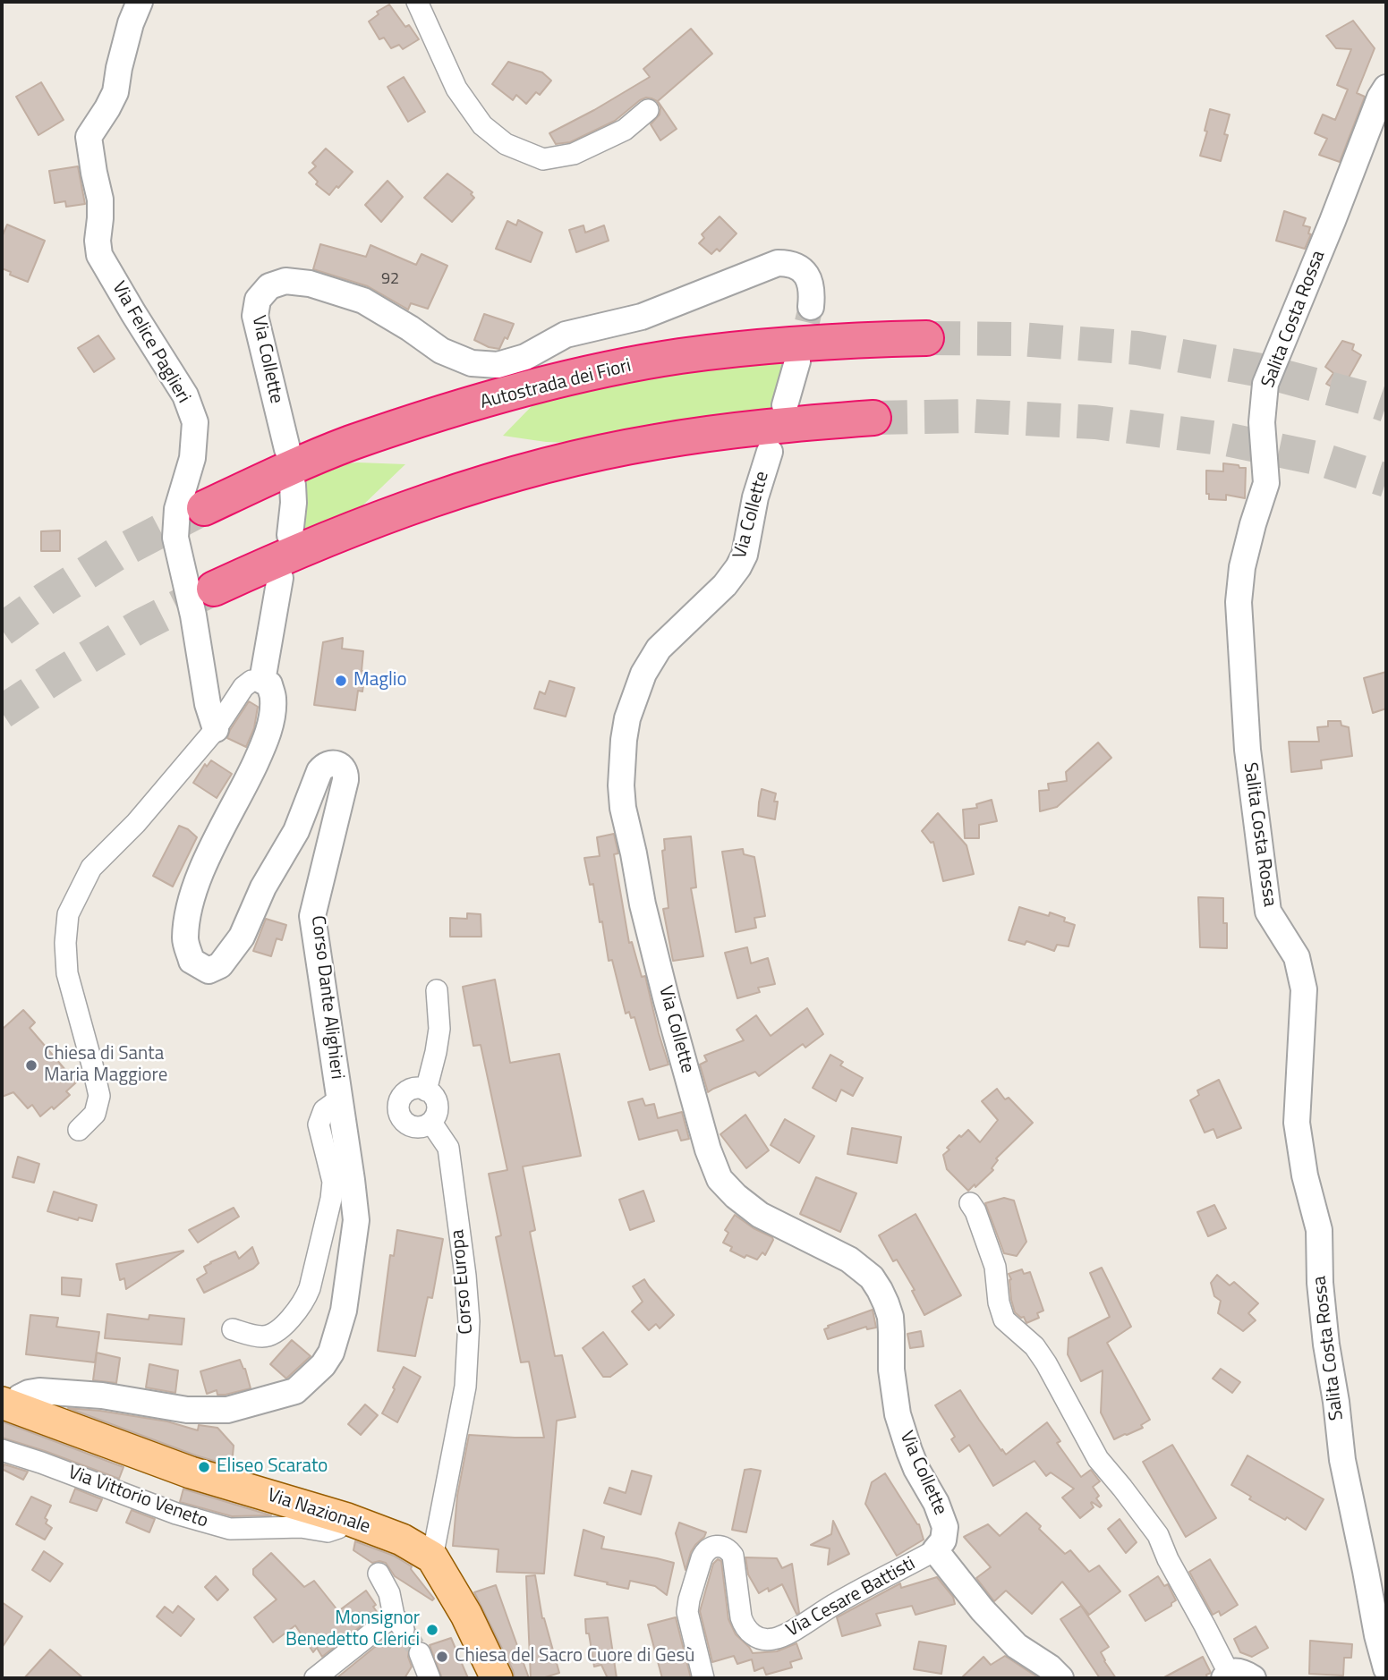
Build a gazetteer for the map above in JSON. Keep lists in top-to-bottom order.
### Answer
{
  "streets": {
    "highway": ["Autostrada dei Fiori"],
    "main road": ["Via Nazionale"],
    "street": [
      "Salita Costa Rossa",
      "Via Felice Paglieri",
      "Via Collette",
      "Corso Dante Alighieri",
      "Corso Europa",
      "Via Vittorio Veneto",
      "Via Cesare Battisti"
    ]
  },
  "crossings": [
    ["Via Collette", "Via Cesare Battisti"],
    ["Corso Dante Alighieri", "Via Nazionale"],
    ["Corso Europa", "Via Nazionale"],
    ["Via Vittorio Veneto", "Via Nazionale"]
  ],
  "places": [
    "Maglio",
    "Chiesa di Santa Maria Maggiore",
    "Eliseo Scarato",
    "Monsignor Benedetto Clerici",
    "Chiesa del Sacro Cuore di Gesù"
  ],
  "house_numbers": ["92"]
}
